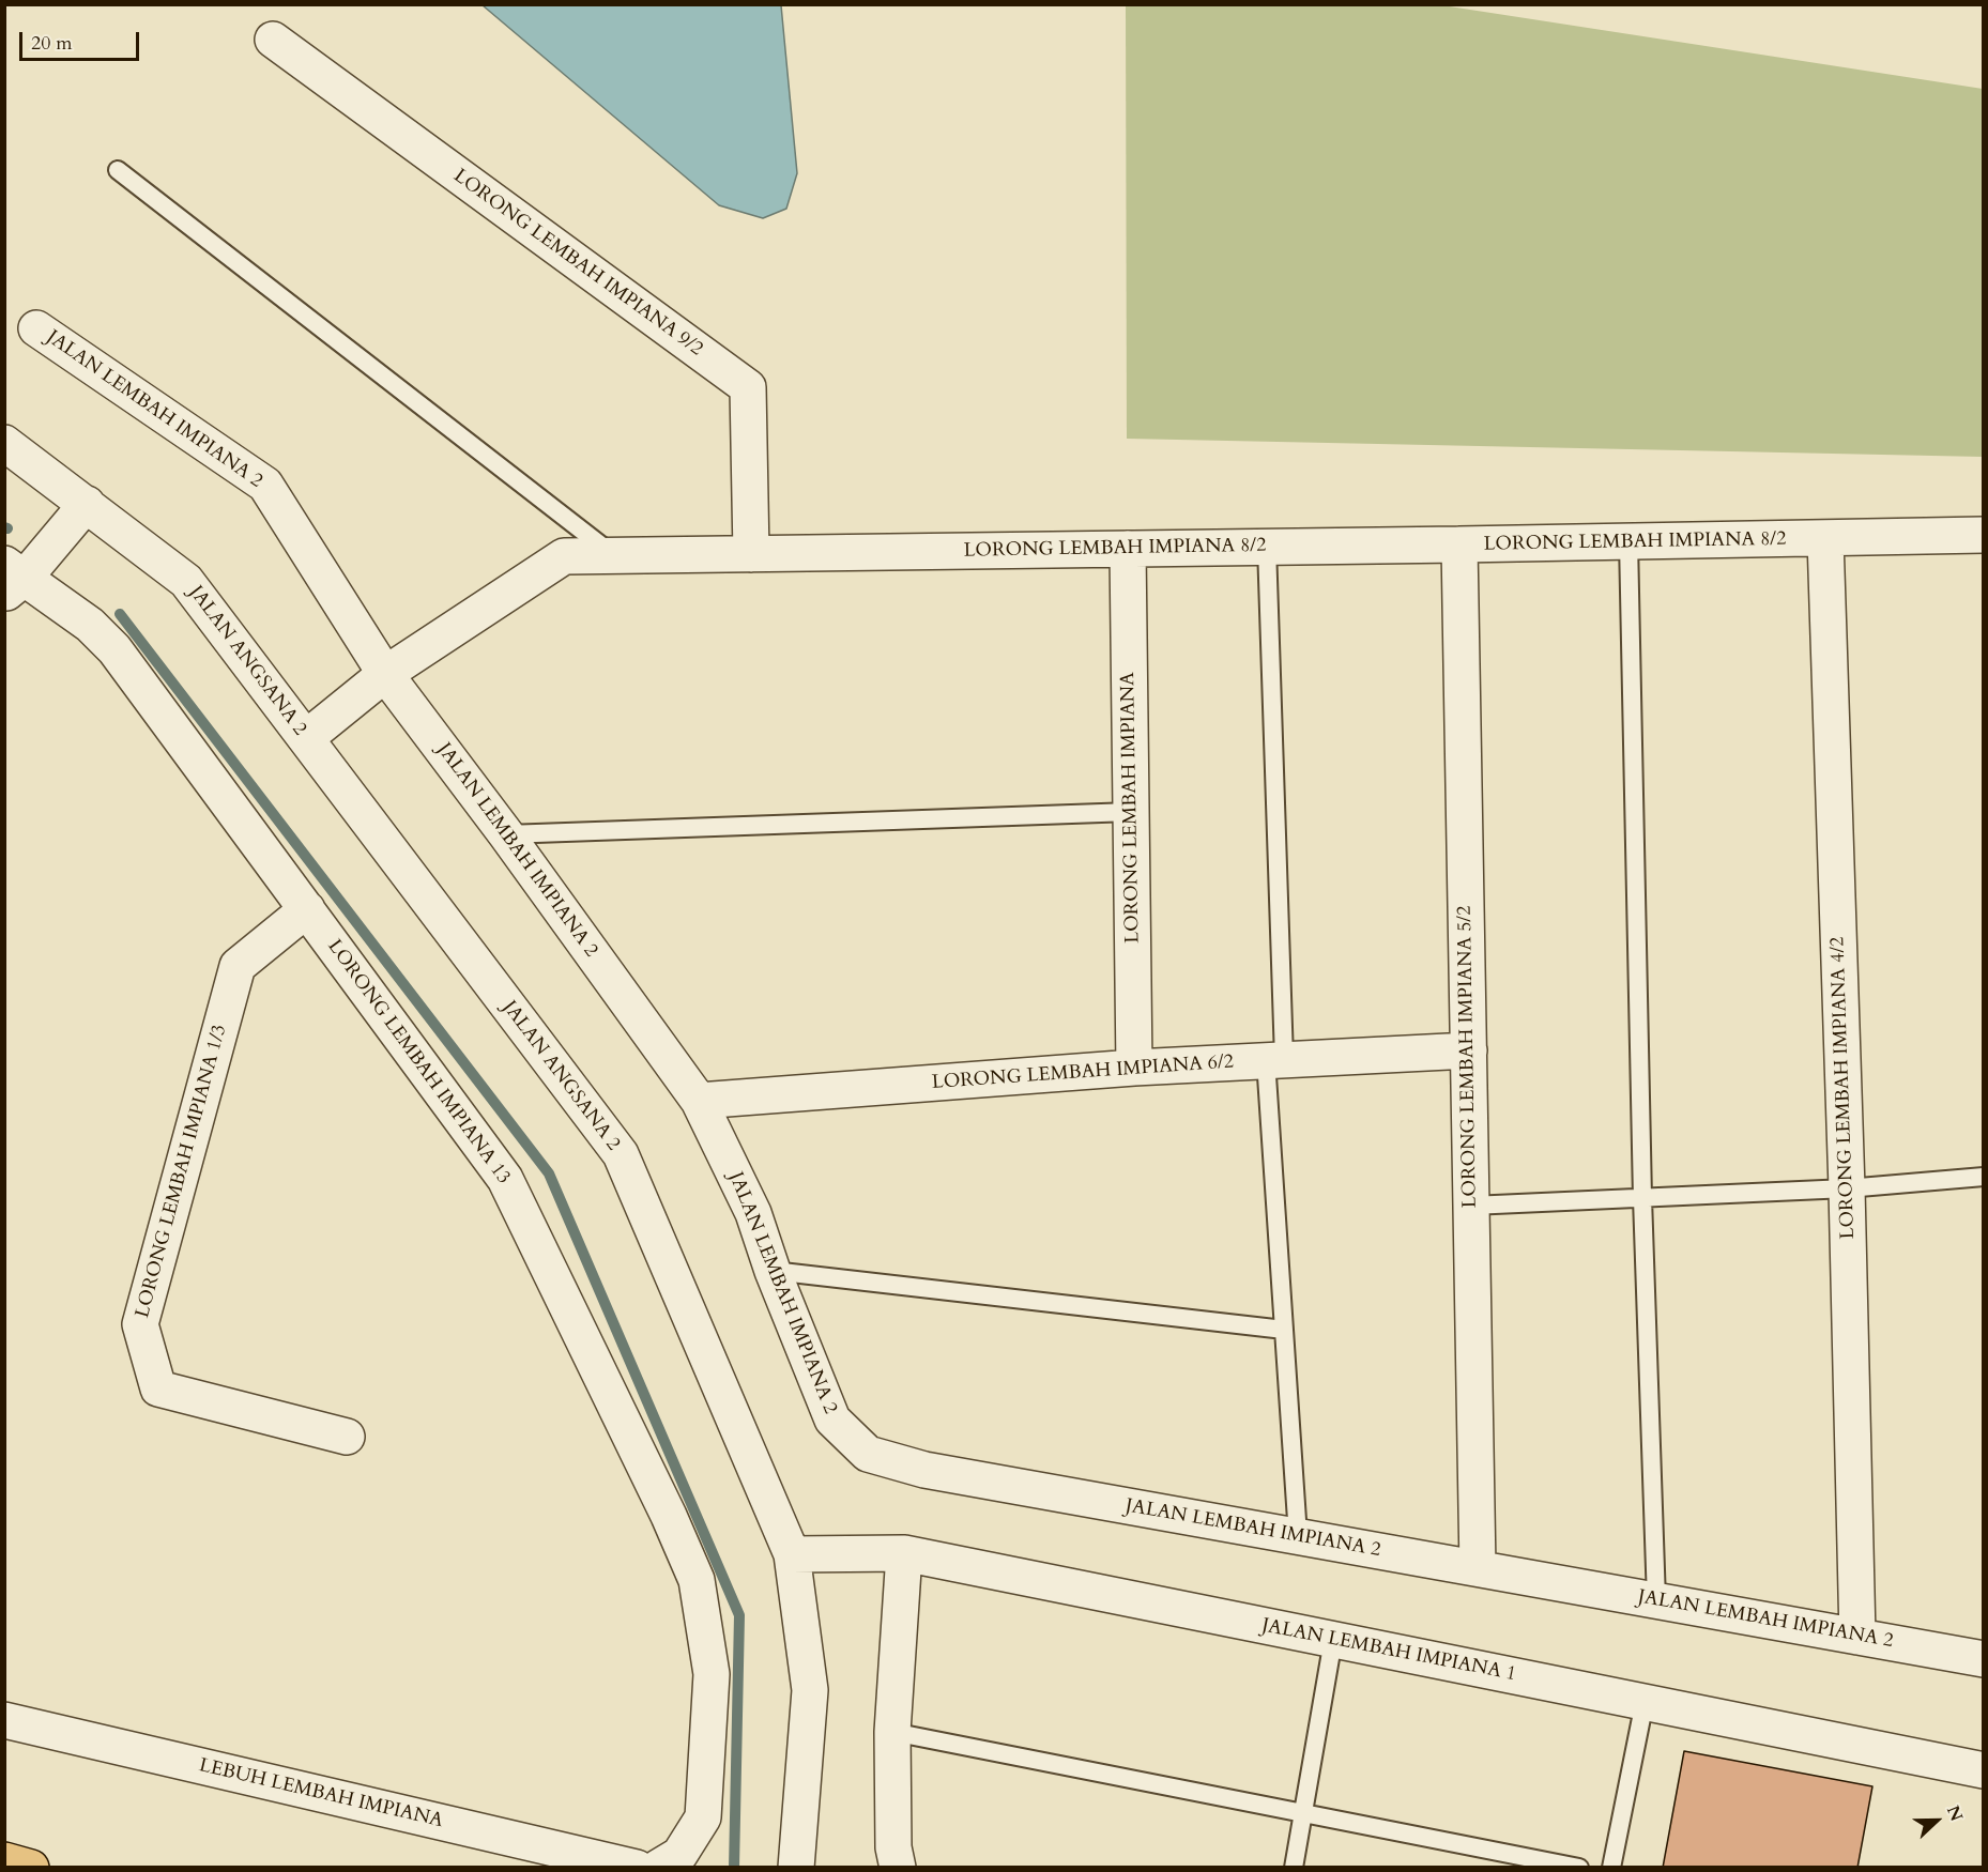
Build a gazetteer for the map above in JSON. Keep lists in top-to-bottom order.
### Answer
{
  "streets": {
    "street": [
      "LORONG LEMBAH IMPIANA 9/2",
      "JALAN LEMBAH IMPIANA 2",
      "LORONG LEMBAH IMPIANA 8/2",
      "JALAN ANGSANA 2",
      "LORONG LEMBAH IMPIANA",
      "LORONG LEMBAH IMPIANA 5/2",
      "LORONG LEMBAH IMPIANA 13",
      "LORONG LEMBAH IMPIANA 6/2",
      "LORONG LEMBAH IMPIANA 4/2",
      "LORONG LEMBAH IMPIANA 1/3",
      "JALAN LEMBAH IMPIANA 1",
      "LEBUH LEMBAH IMPIANA"
    ]
  },
  "crossings": [
    ["LORONG LEMBAH IMPIANA 9/2", "LORONG LEMBAH IMPIANA 8/2"],
    ["JALAN LEMBAH IMPIANA 2", "LORONG LEMBAH IMPIANA 8/2"],
    ["JALAN LEMBAH IMPIANA 2", "LORONG LEMBAH IMPIANA 5/2"],
    ["JALAN LEMBAH IMPIANA 2", "LORONG LEMBAH IMPIANA 6/2"],
    ["JALAN LEMBAH IMPIANA 2", "LORONG LEMBAH IMPIANA 4/2"],
    ["LORONG LEMBAH IMPIANA 8/2", "JALAN ANGSANA 2"],
    ["LORONG LEMBAH IMPIANA 8/2", "LORONG LEMBAH IMPIANA"],
    ["LORONG LEMBAH IMPIANA 8/2", "LORONG LEMBAH IMPIANA 5/2"],
    ["LORONG LEMBAH IMPIANA 8/2", "LORONG LEMBAH IMPIANA 4/2"],
    ["JALAN ANGSANA 2", "JALAN LEMBAH IMPIANA 1"],
    ["LORONG LEMBAH IMPIANA", "LORONG LEMBAH IMPIANA 6/2"],
    ["LORONG LEMBAH IMPIANA 5/2", "LORONG LEMBAH IMPIANA 6/2"],
    ["LORONG LEMBAH IMPIANA 13", "LORONG LEMBAH IMPIANA 1/3"]
  ],
  "scale_bar": "20 m",
  "north": "right"
}
